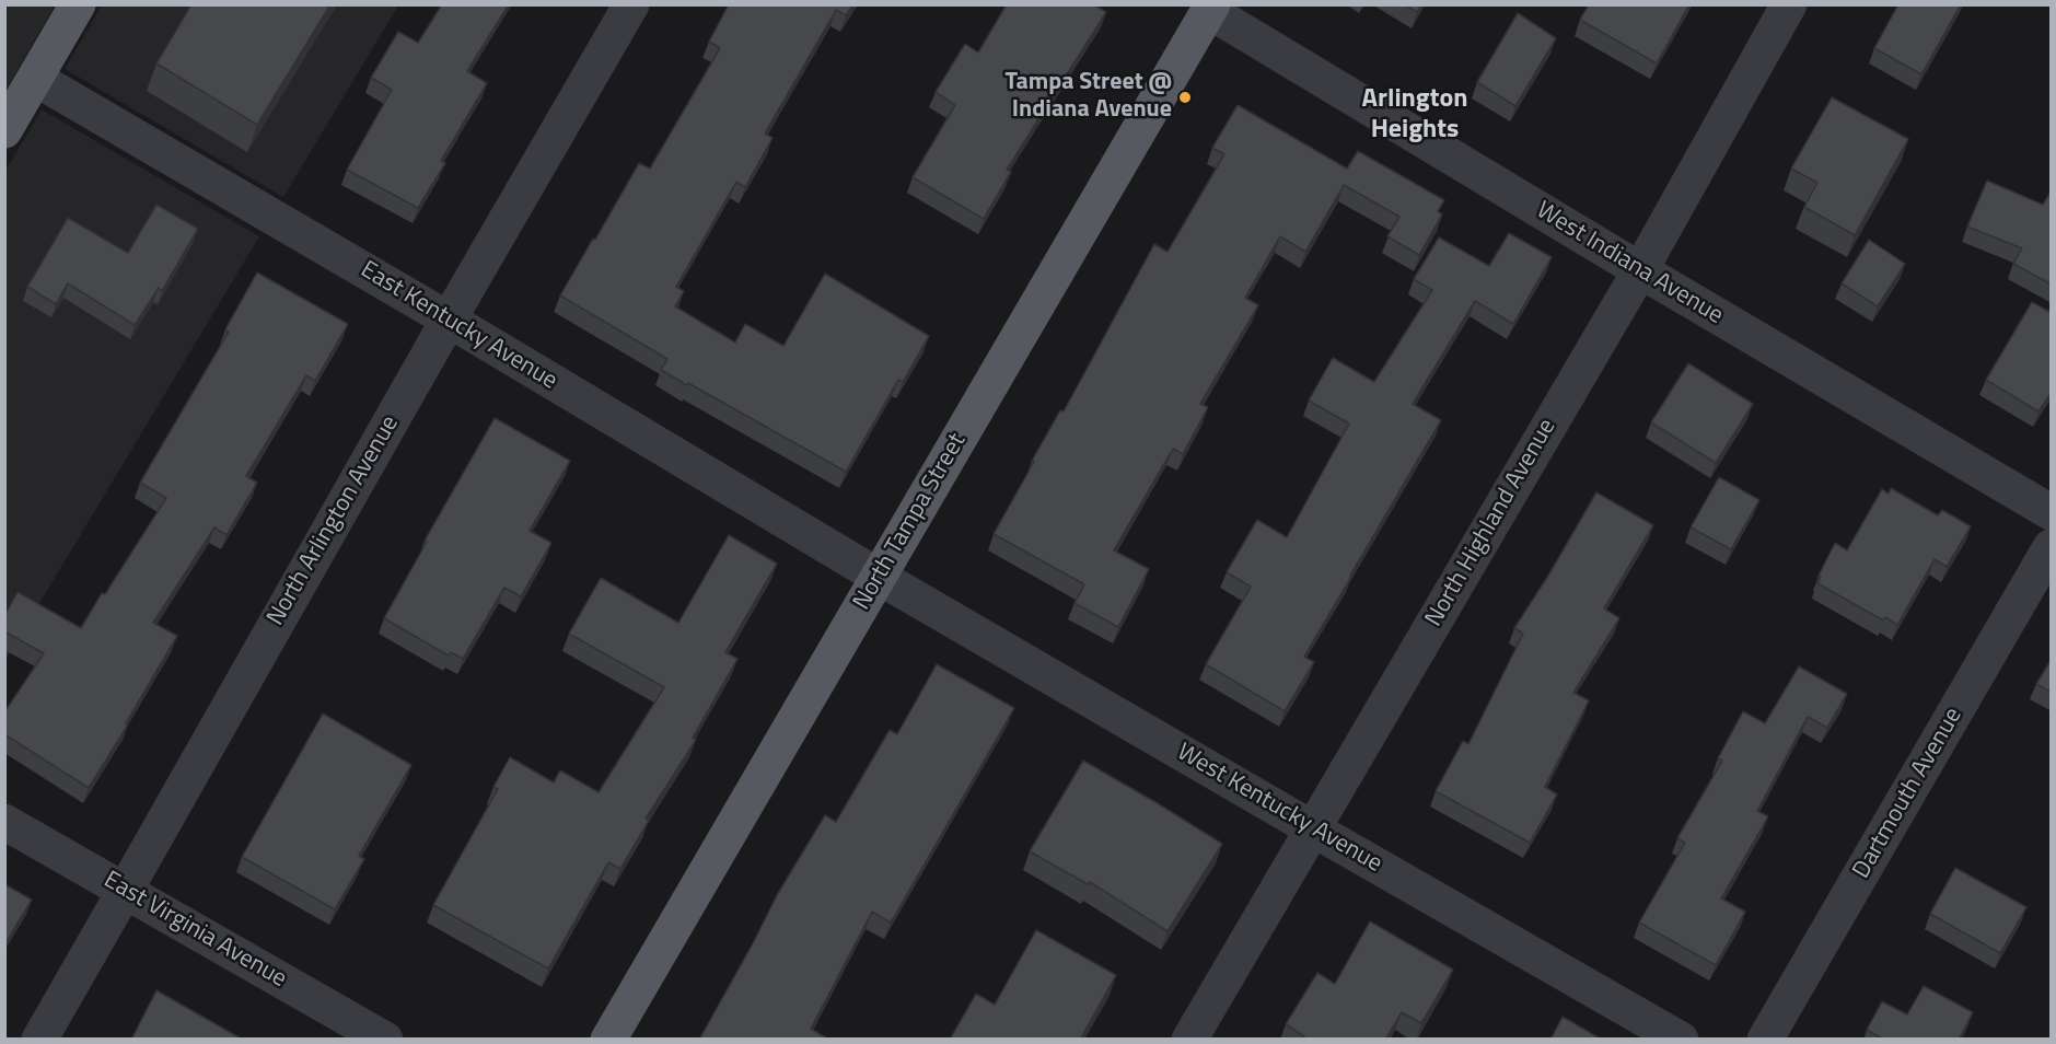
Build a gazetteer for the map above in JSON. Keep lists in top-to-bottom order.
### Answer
{
  "streets": {
    "main road": ["North Tampa Street"],
    "street": [
      "West Indiana Avenue",
      "East Kentucky Avenue",
      "North Arlington Avenue",
      "North Highland Avenue",
      "Dartmouth Avenue",
      "West Kentucky Avenue",
      "East Virginia Avenue"
    ]
  },
  "crossings": [
    ["West Indiana Avenue", "North Tampa Street"],
    ["West Indiana Avenue", "North Highland Avenue"],
    ["East Kentucky Avenue", "North Arlington Avenue"],
    ["East Kentucky Avenue", "North Tampa Street"],
    ["East Kentucky Avenue", "West Kentucky Avenue"],
    ["North Arlington Avenue", "East Virginia Avenue"],
    ["North Tampa Street", "West Kentucky Avenue"],
    ["North Highland Avenue", "West Kentucky Avenue"]
  ],
  "districts": ["Arlington Heights"],
  "places": ["Tampa Street @ Indiana Avenue"]
}
